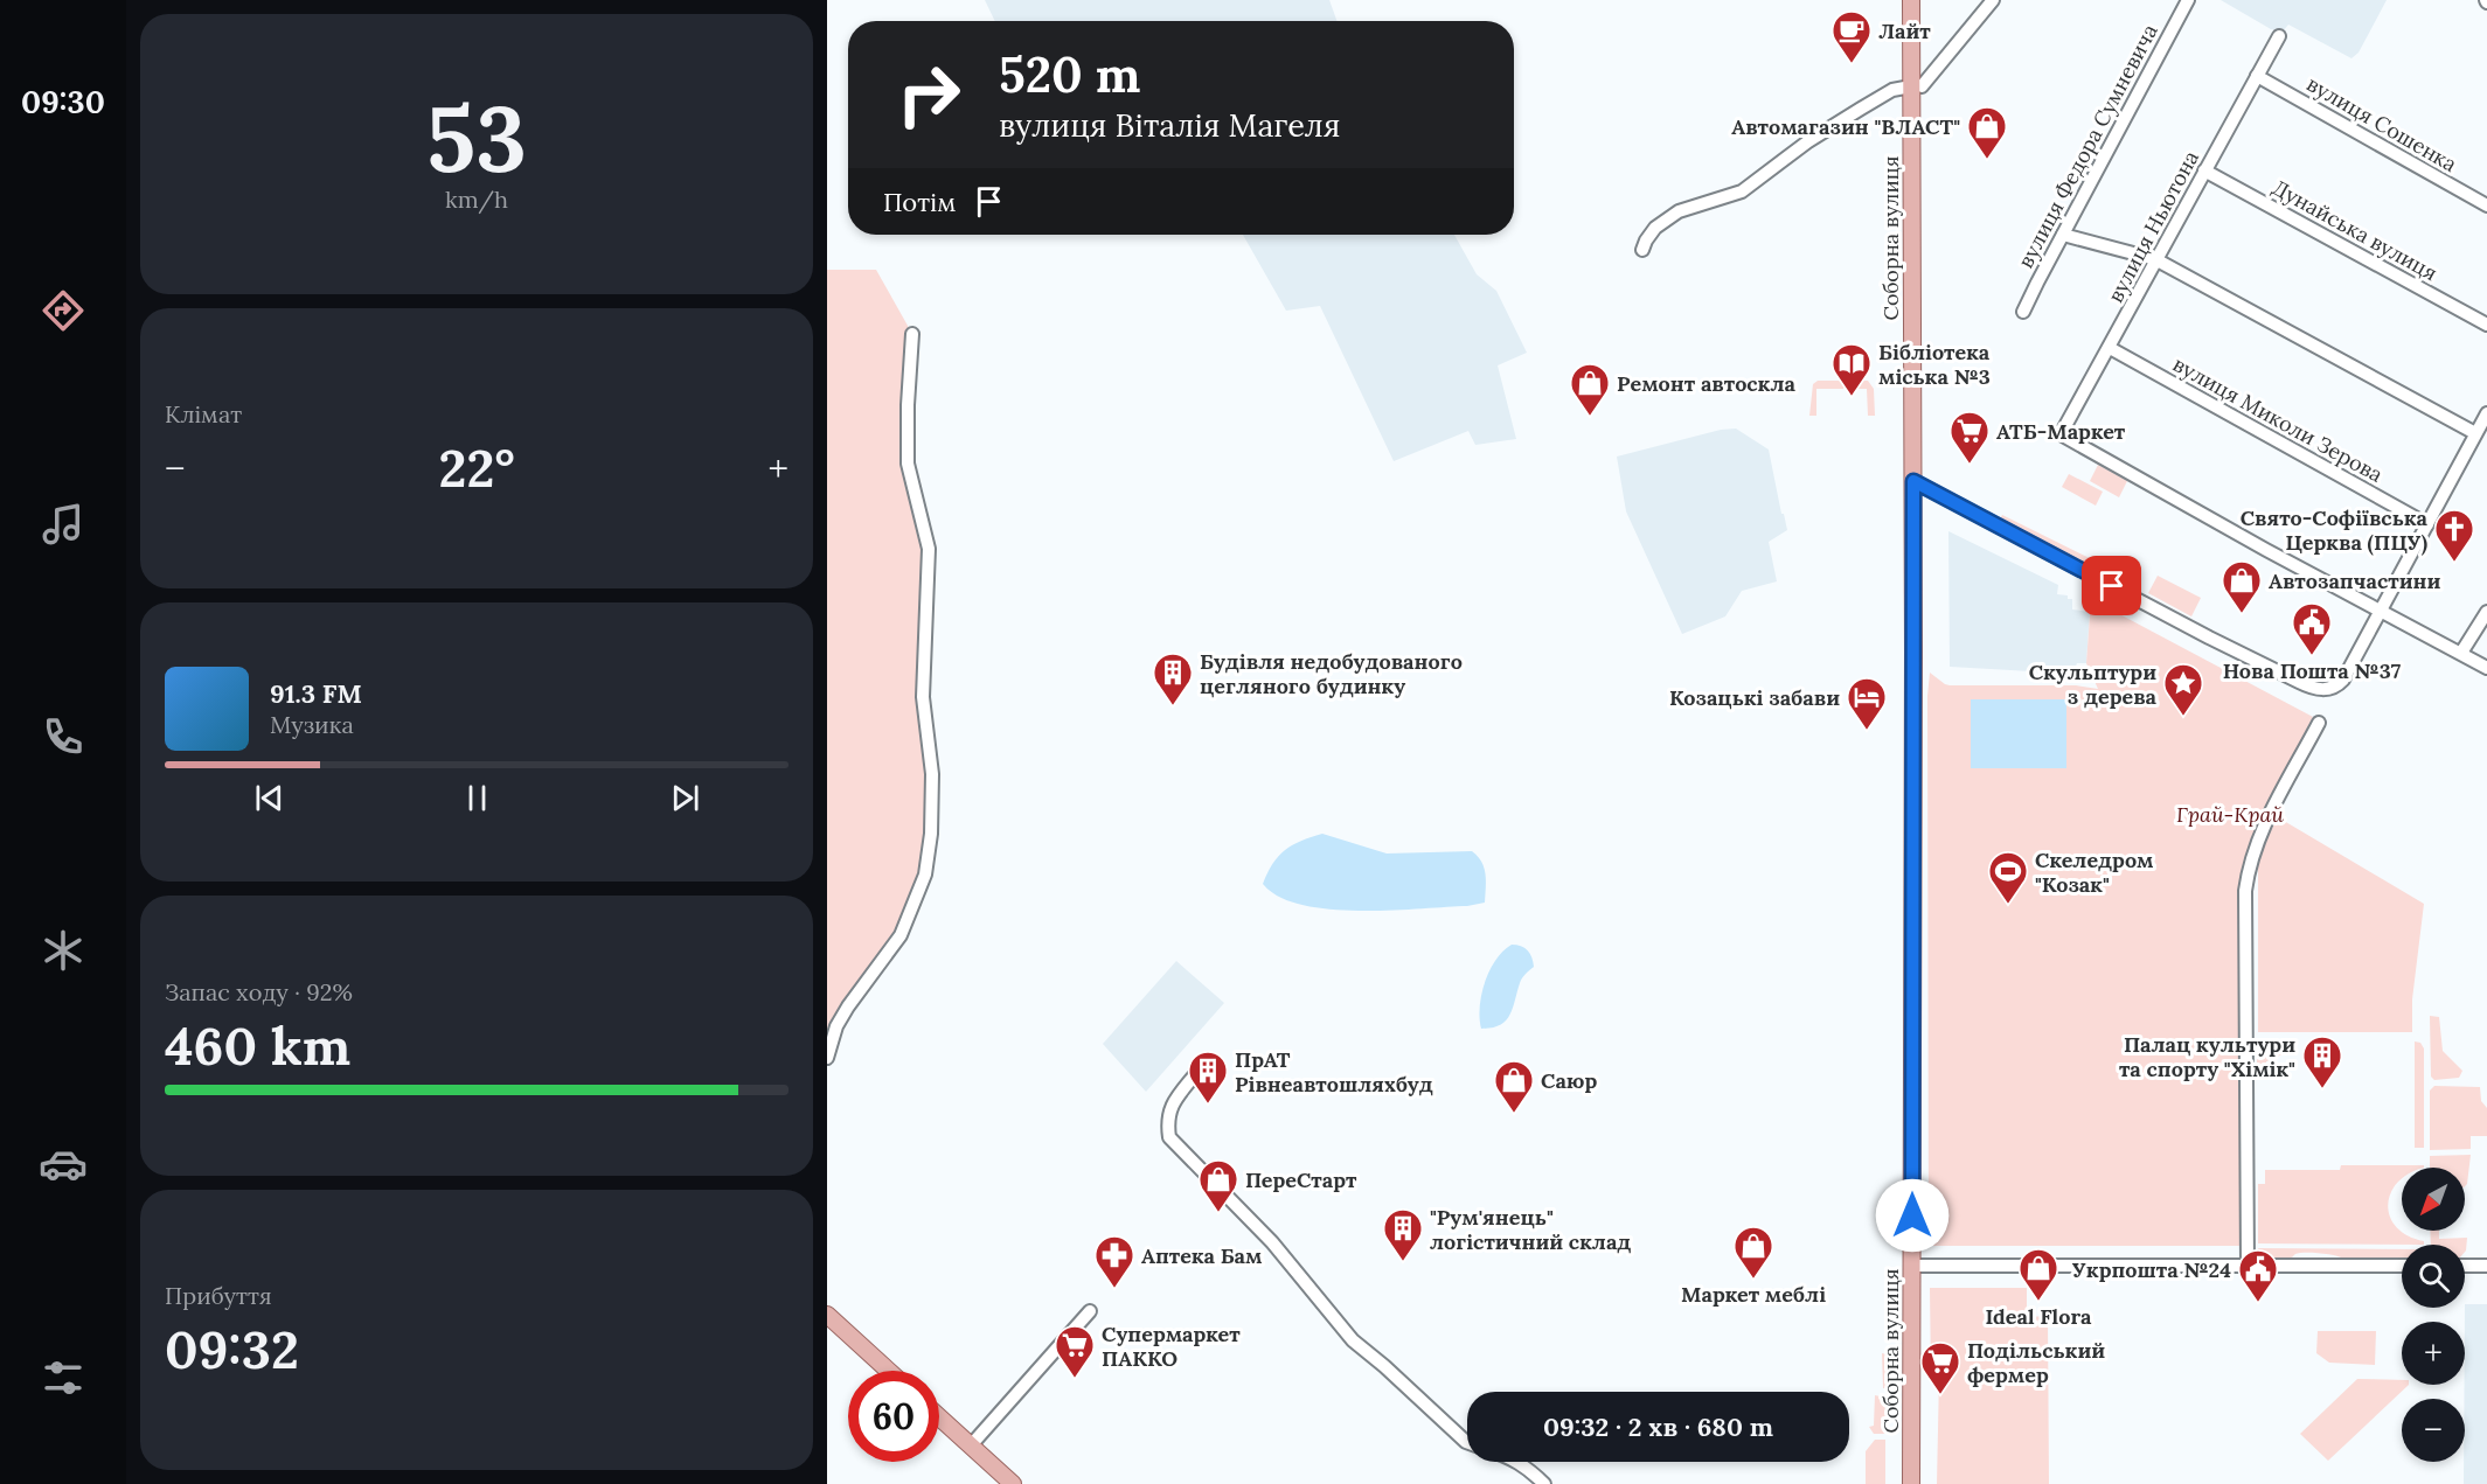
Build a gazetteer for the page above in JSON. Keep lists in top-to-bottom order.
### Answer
{
  "streets": {
    "main road": ["Соборна вулиця"],
    "street": [
      "вулиця Сошенка",
      "вулиця Федора Сумневича",
      "вулиця Ньютона",
      "Дунайська вулиця",
      "вулиця Миколи Зерова"
    ]
  },
  "crossings": [
    ["вулиця Сошенка", "вулиця Ньютона"],
    ["вулиця Ньютона", "Дунайська вулиця"],
    ["вулиця Ньютона", "вулиця Миколи Зерова"]
  ],
  "parks": ["Грай-Край"],
  "places": {
    "cafe": ["Лайт"],
    "shop": [
      "Автомагазин \"ВЛАСТ\"",
      "Ремонт автоскла",
      "Автозапчастини",
      "Саюр",
      "ПереСтарт",
      "Маркет меблі",
      "Ideal Flora"
    ],
    "library": ["Бібліотека міська №3"],
    "supermarket": ["АТБ-Маркет", "Супермаркет ПАККО", "Подільський фермер"],
    "church": ["Свято-Софіївська Церква (ПЦУ)"],
    "public building": ["Нова Пошта №37", "Укрпошта №24"],
    "building": [
      "Будівля недобудованого цегляного будинку",
      "Палац культури та спорту \"Хімік\"",
      "ПрАТ Рівнеавтошляхбуд",
      "\"Рум'янець\" логістичний склад"
    ],
    "place": ["Скульптури з дерева"],
    "hotel": ["Козацькі забави"],
    "sports": ["Скеледром \"Козак\""],
    "pharmacy": ["Аптека Бам"]
  },
  "north": "bottom left",
  "page": {
    "tabs": "09:30",
    "tile": [
      ["53", "km/h"],
      "Клімат",
      ["Запас ходу · 92%", "460 km"],
      ["Прибуття", "09:32"]
    ],
    "turn": ["520 m", "вулиця Віталія Магеля"],
    "then": "Потім",
    "heat": ["−", "22°", "+"],
    "song": ["91.3 FM", "Музика"],
    "map_buttons": ["+", "−"],
    "limit": "60",
    "trip": "09:32 · 2 хв · 680 m"
  }
}
